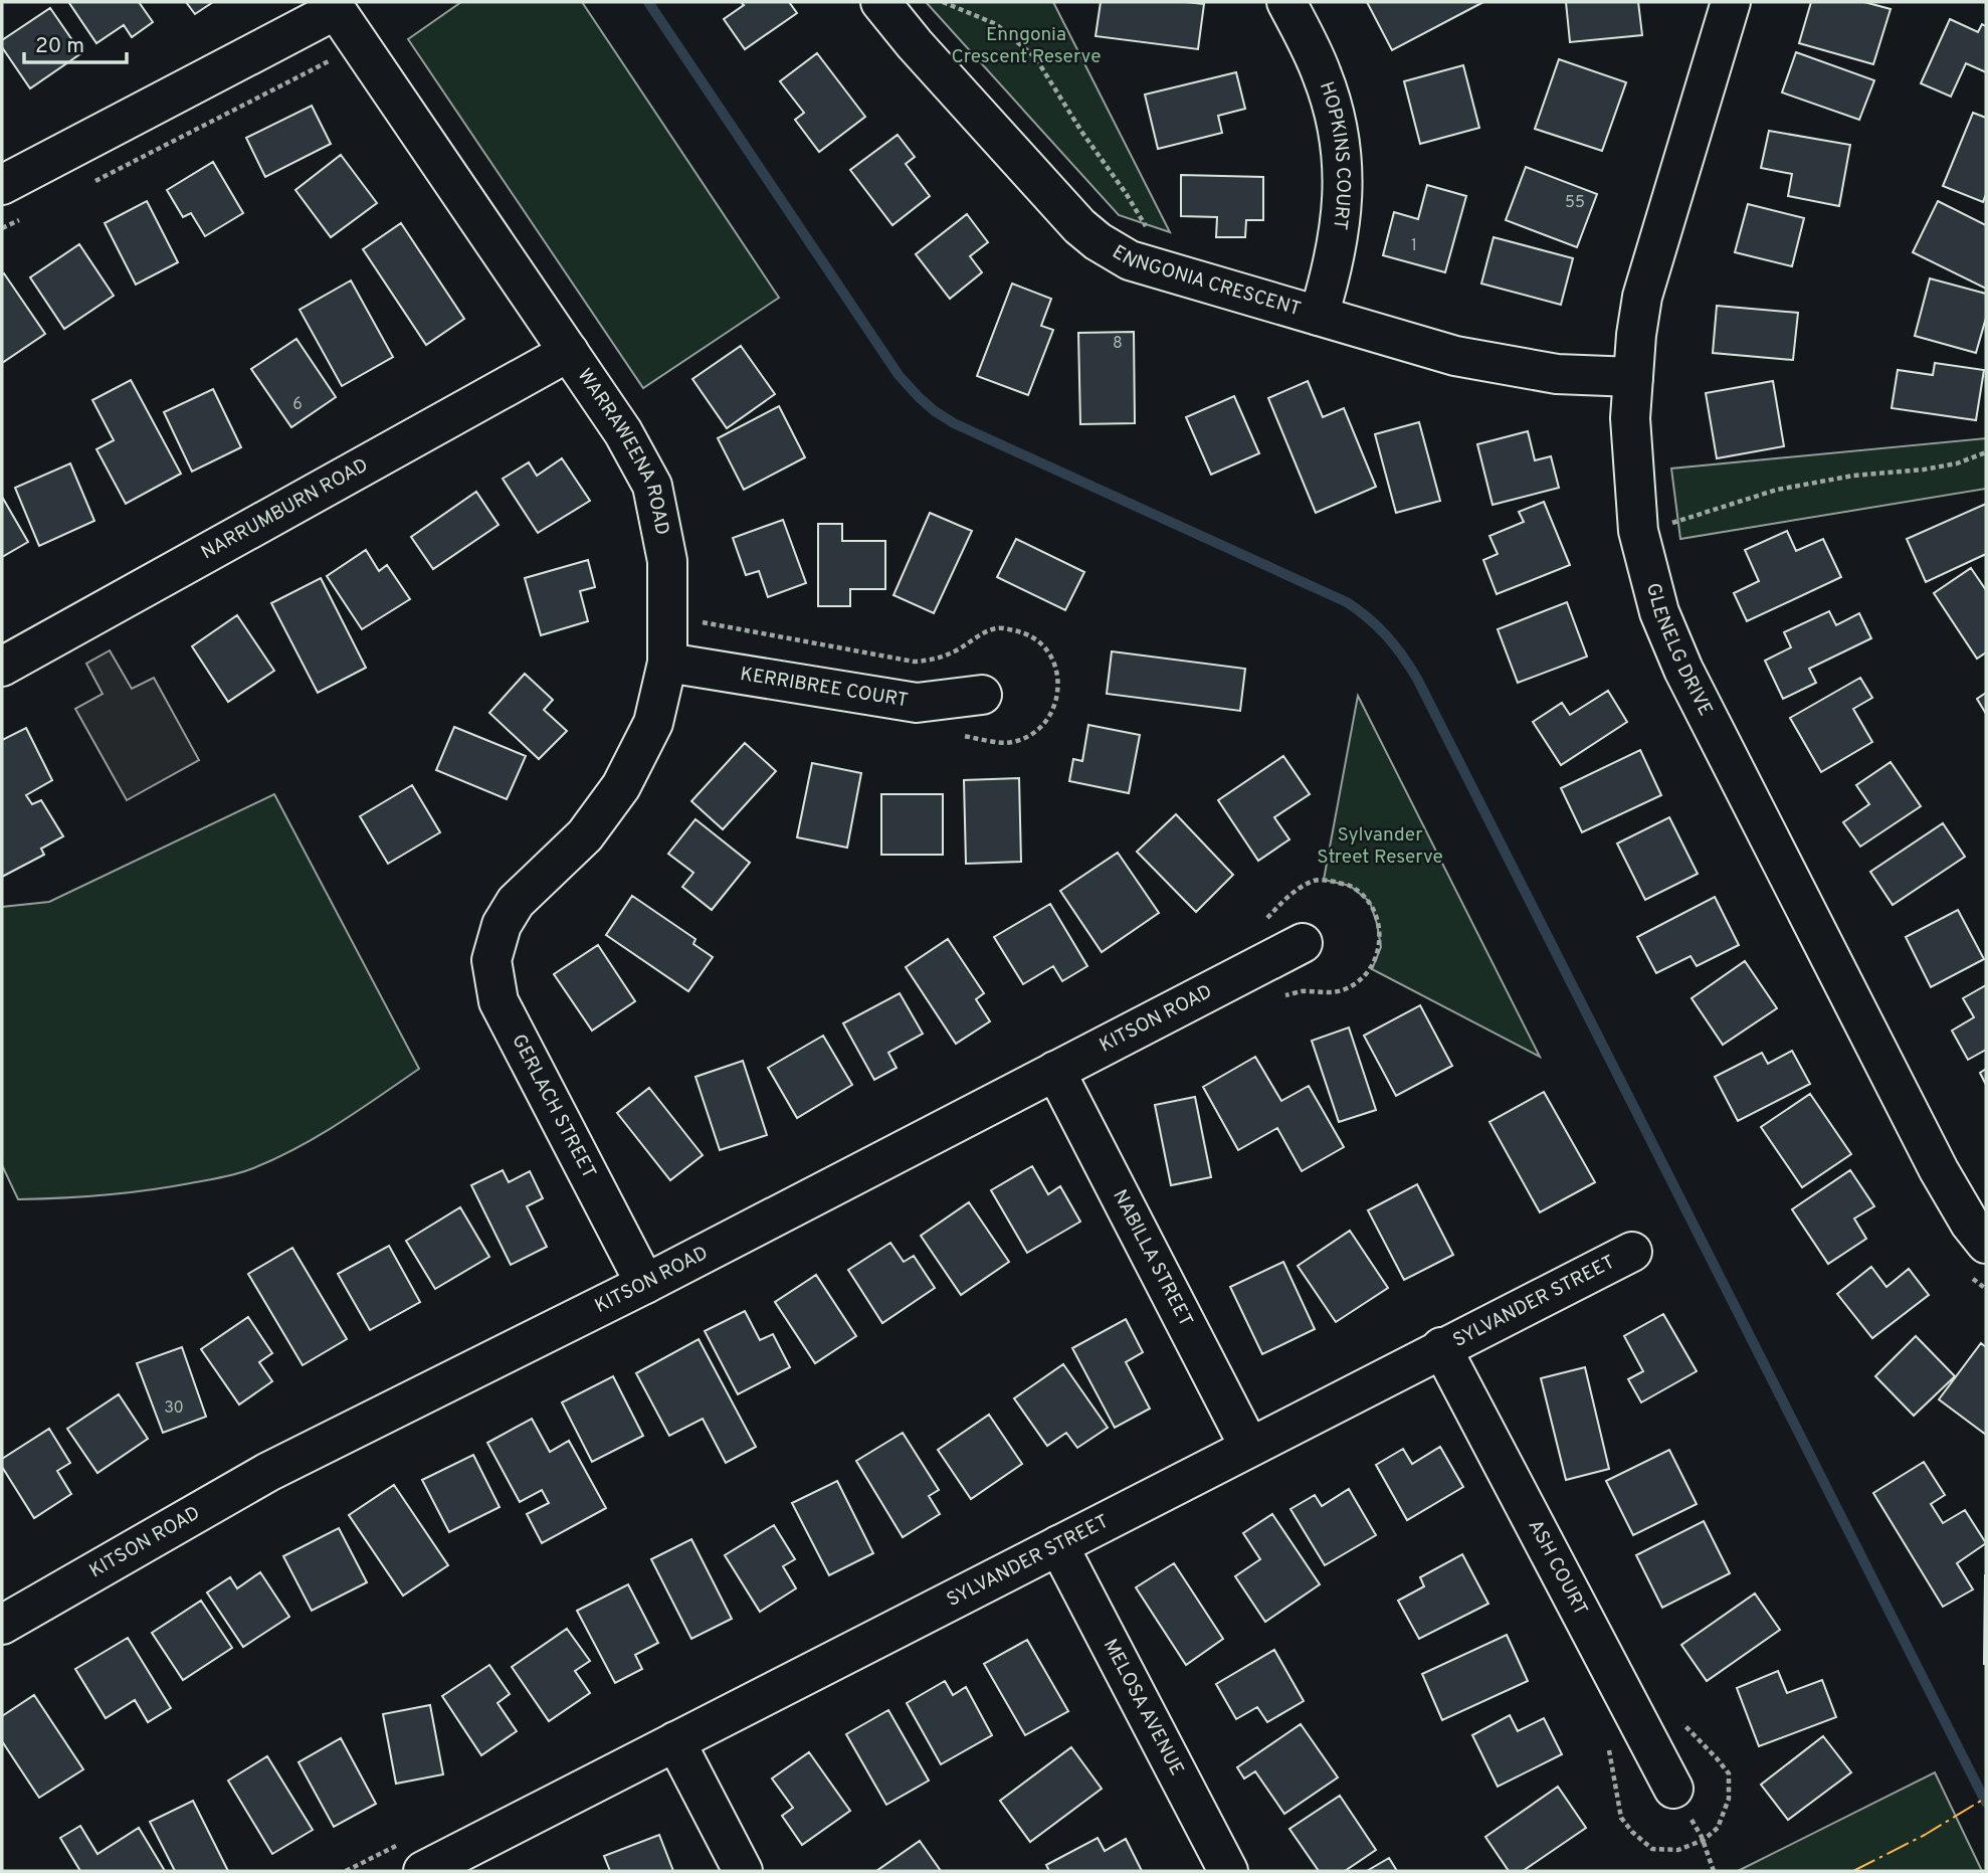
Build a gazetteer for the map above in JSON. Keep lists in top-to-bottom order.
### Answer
{
  "streets": {
    "street": [
      "HOPKINS COURT",
      "ENNGONIA CRESCENT",
      "WARRAWEENA ROAD",
      "NARRUMBURN ROAD",
      "GLENELG DRIVE",
      "KERRIBREE COURT",
      "KITSON ROAD",
      "GERLACH STREET",
      "NABILLA STREET",
      "SYLVANDER STREET",
      "ASH COURT",
      "MELOSA AVENUE"
    ]
  },
  "crossings": [
    ["HOPKINS COURT", "ENNGONIA CRESCENT"],
    ["ENNGONIA CRESCENT", "GLENELG DRIVE"],
    ["WARRAWEENA ROAD", "NARRUMBURN ROAD"],
    ["WARRAWEENA ROAD", "KERRIBREE COURT"],
    ["WARRAWEENA ROAD", "GERLACH STREET"],
    ["KITSON ROAD", "GERLACH STREET"],
    ["KITSON ROAD", "NABILLA STREET"],
    ["NABILLA STREET", "SYLVANDER STREET"],
    ["SYLVANDER STREET", "ASH COURT"],
    ["SYLVANDER STREET", "MELOSA AVENUE"]
  ],
  "parks": ["Enngonia Crescent Reserve", "Sylvander Street Reserve"],
  "house_numbers": [
    "55",
    "1",
    "8",
    "6",
    "30"
  ],
  "scale_bar": "20 m"
}
